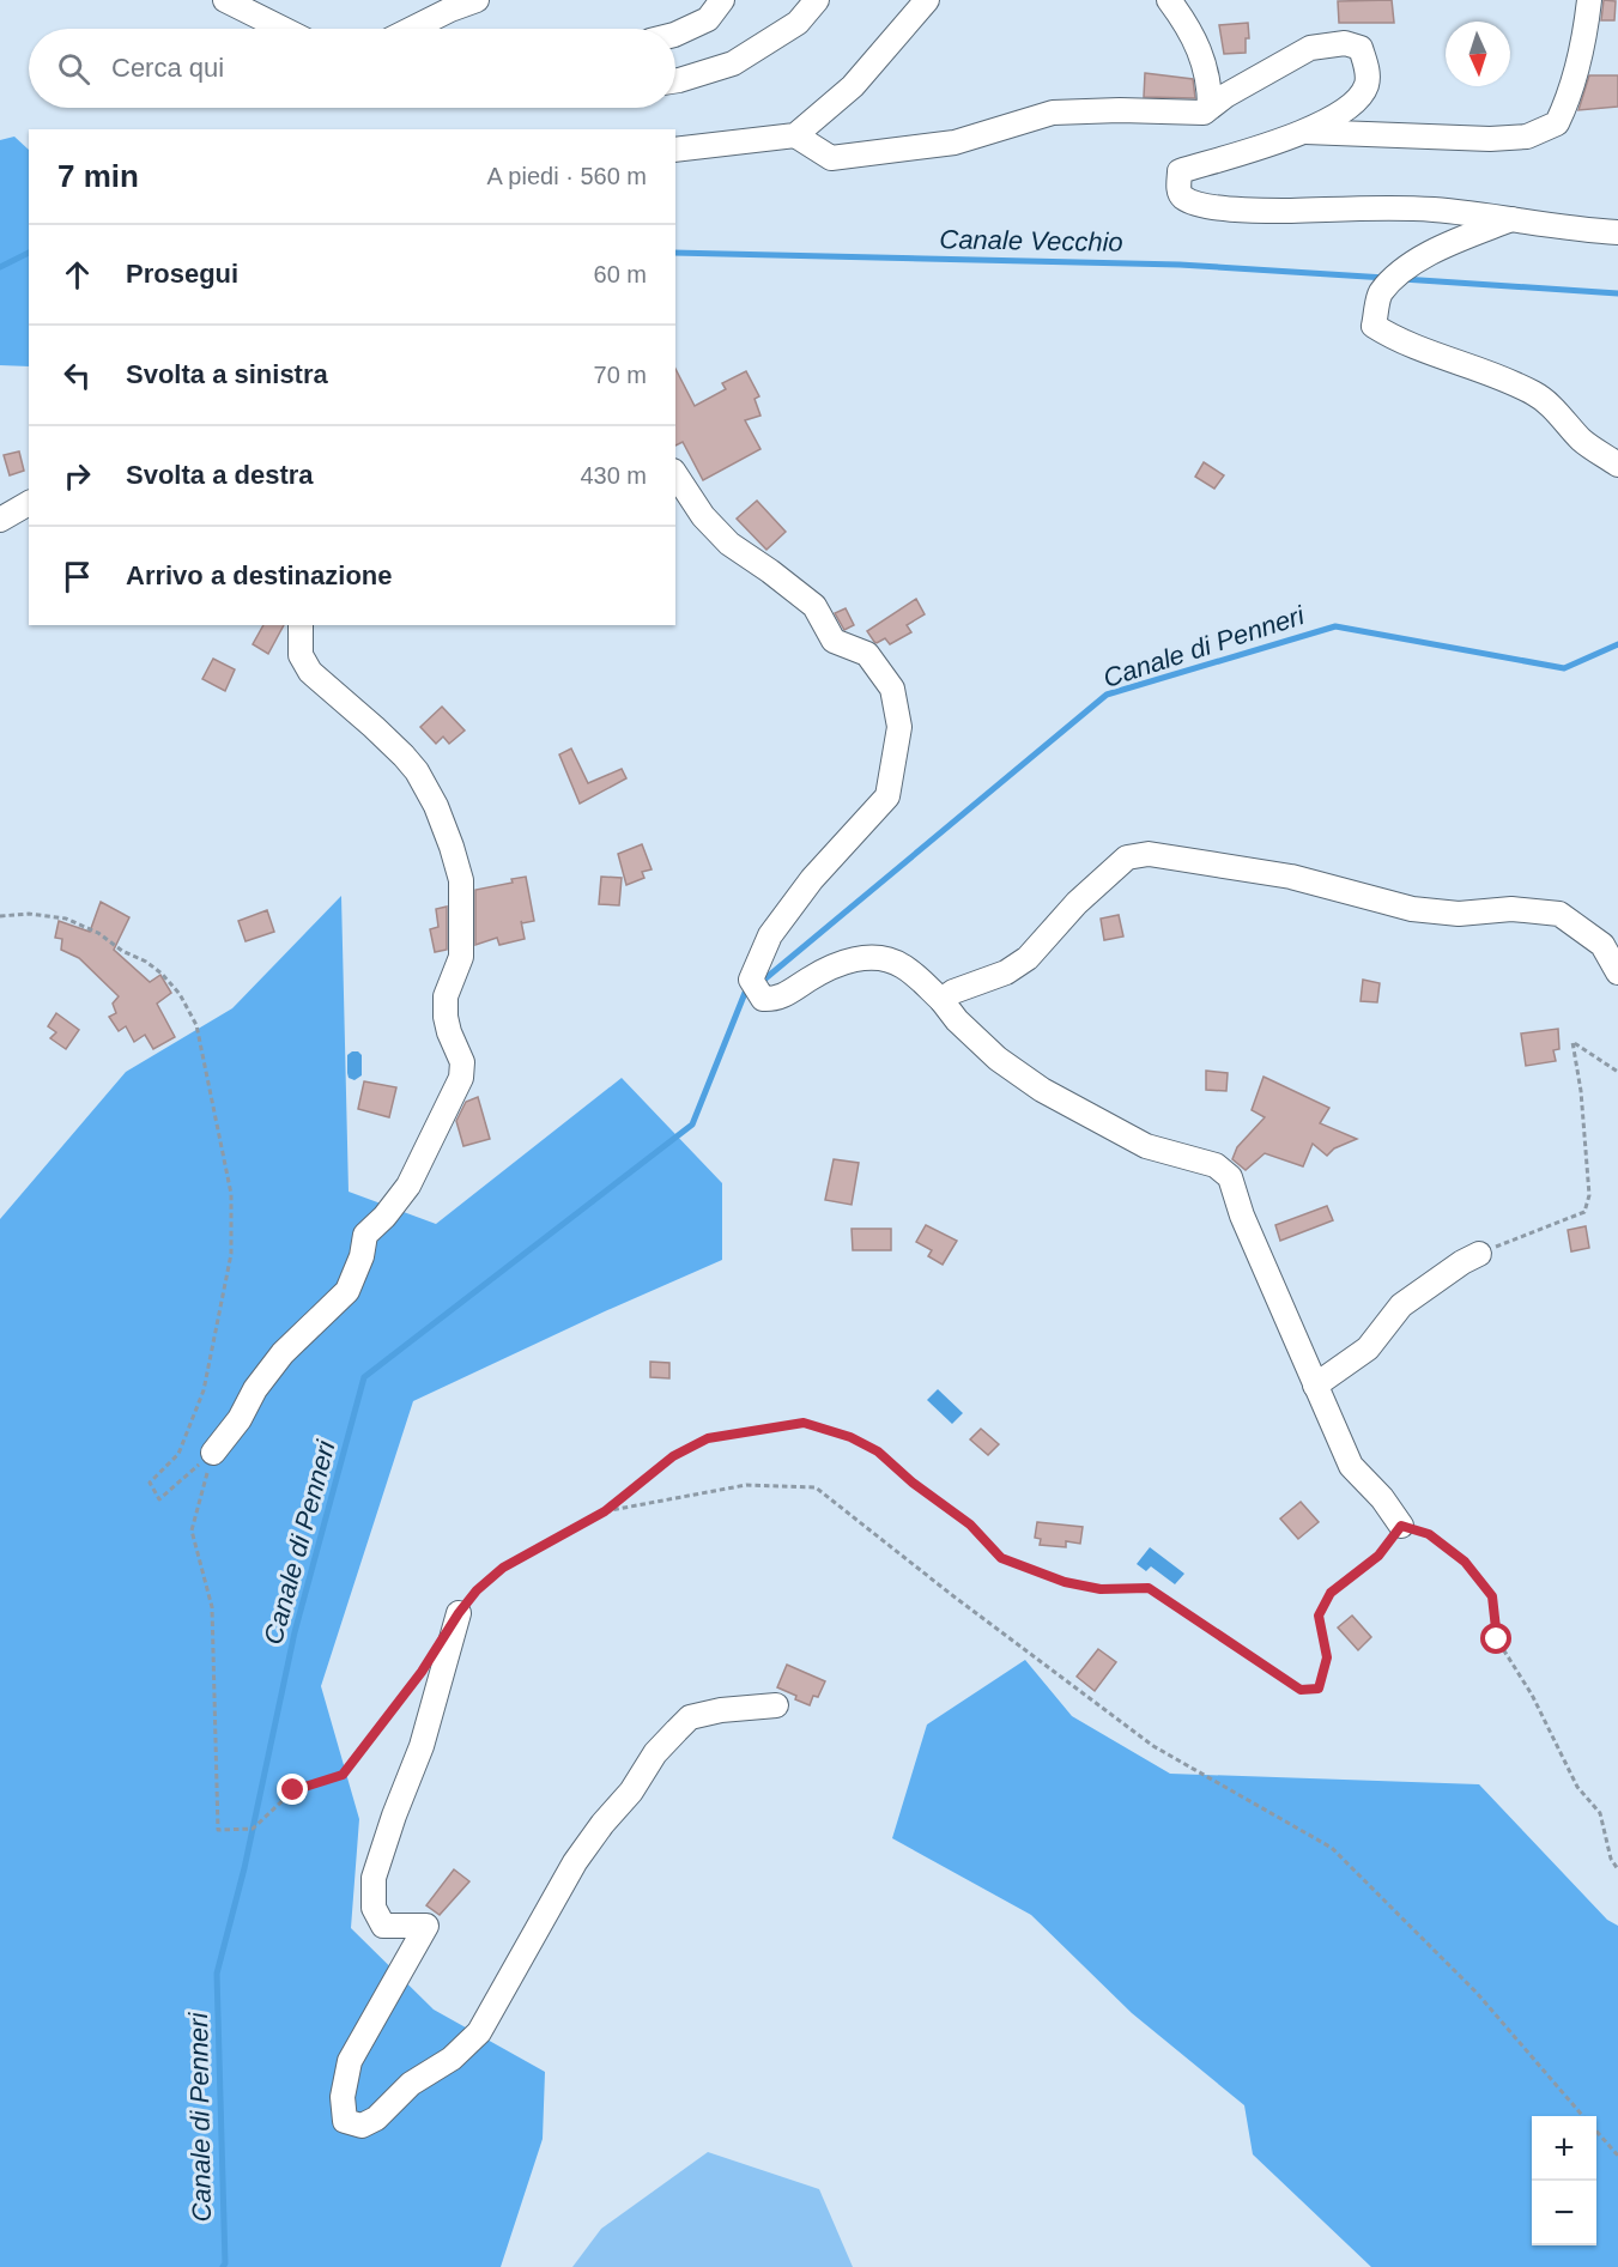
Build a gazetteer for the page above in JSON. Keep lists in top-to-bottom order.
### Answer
{
  "water": ["Canale Vecchio", "Canale di Penneri"],
  "north": "bottom",
  "page": {
    "search": "Cerca qui",
    "heading": ["7 min", "A piedi · 560 m"],
    "list": [
      ["Prosegui", "60 m"],
      ["Svolta a sinistra", "70 m"],
      ["Svolta a destra", "430 m"],
      "Arrivo a destinazione"
    ],
    "map_buttons": ["+", "−"]
  }
}
